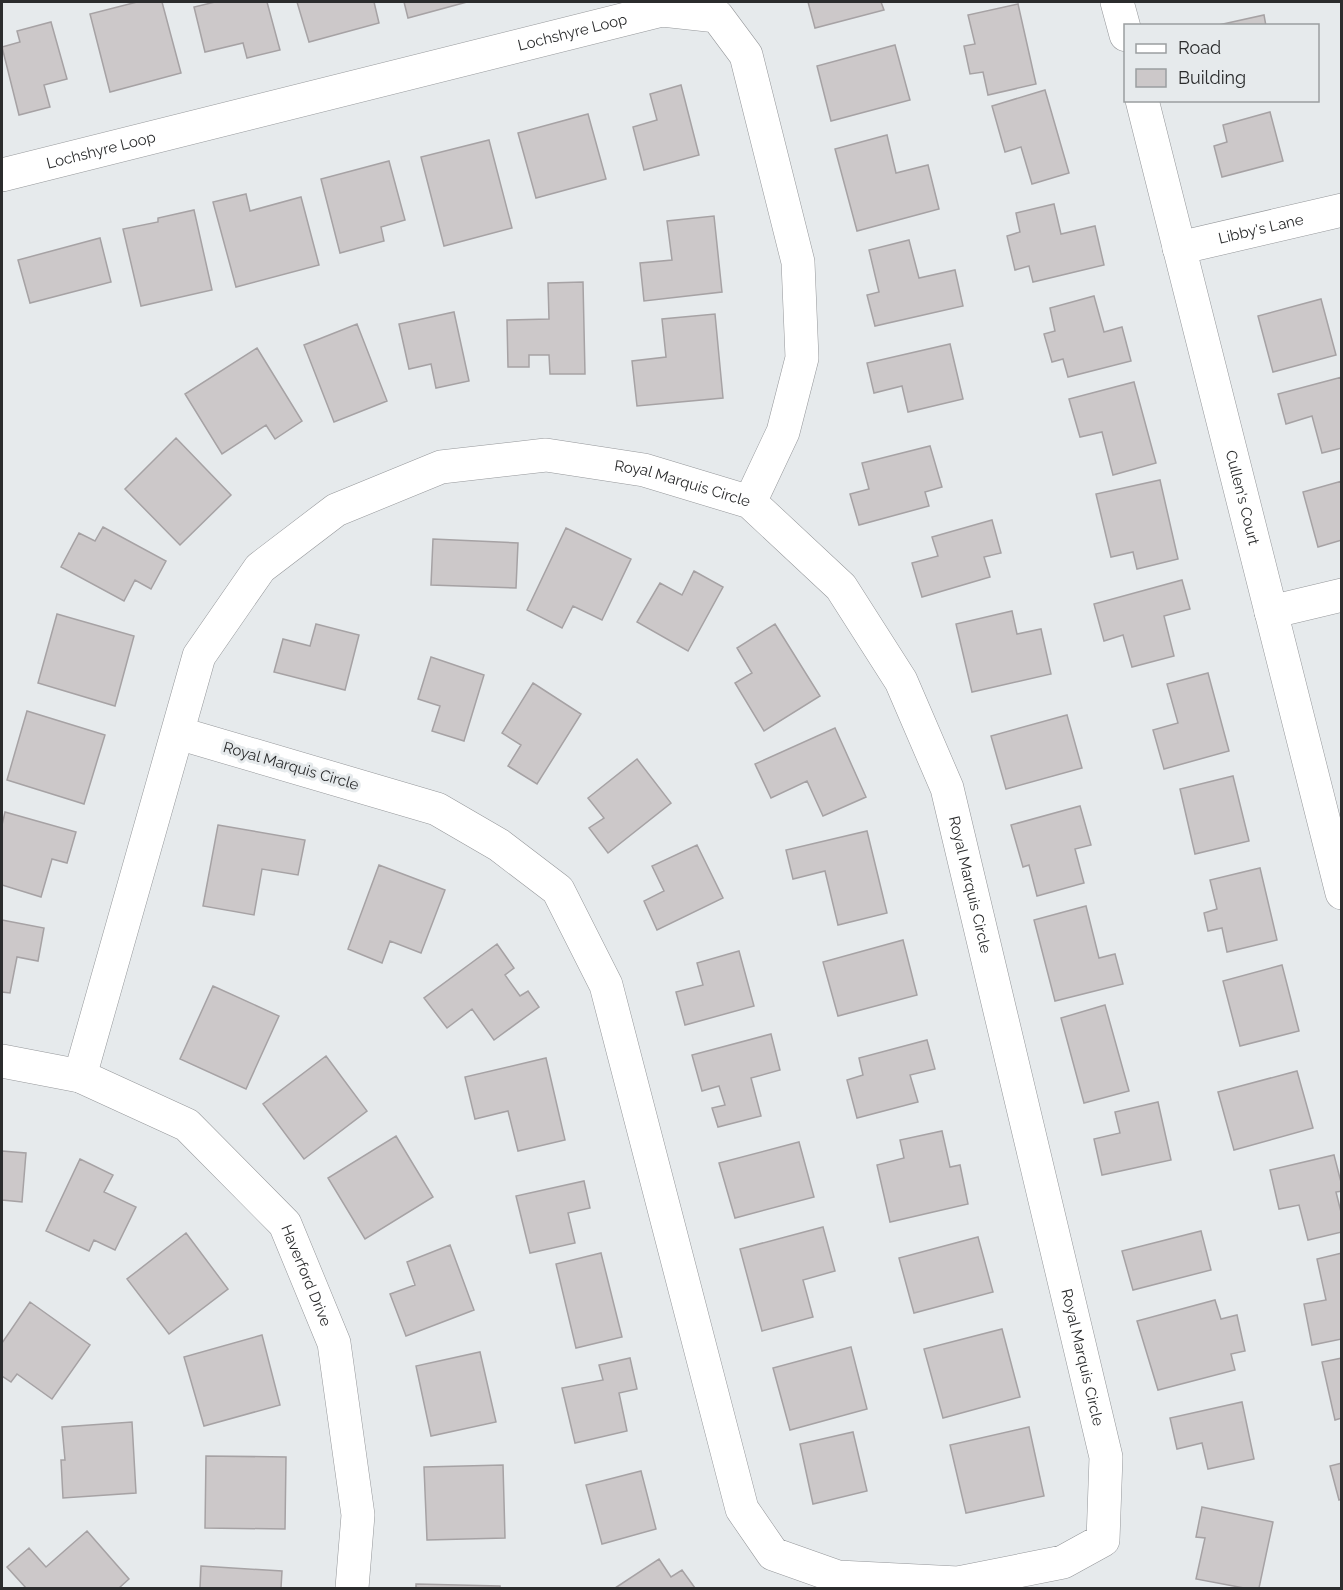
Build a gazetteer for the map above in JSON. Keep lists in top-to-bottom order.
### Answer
{
  "streets": {
    "street": [
      "Lochshyre Loop",
      "Libby's Lane",
      "Royal Marquis Circle",
      "Cullen's Court",
      "Haverford Drive"
    ]
  },
  "crossings": [
    ["Lochshyre Loop", "Royal Marquis Circle"],
    ["Libby's Lane", "Cullen's Court"],
    ["Royal Marquis Circle", "Haverford Drive"]
  ],
  "legend": ["Road", "Building"]
}
